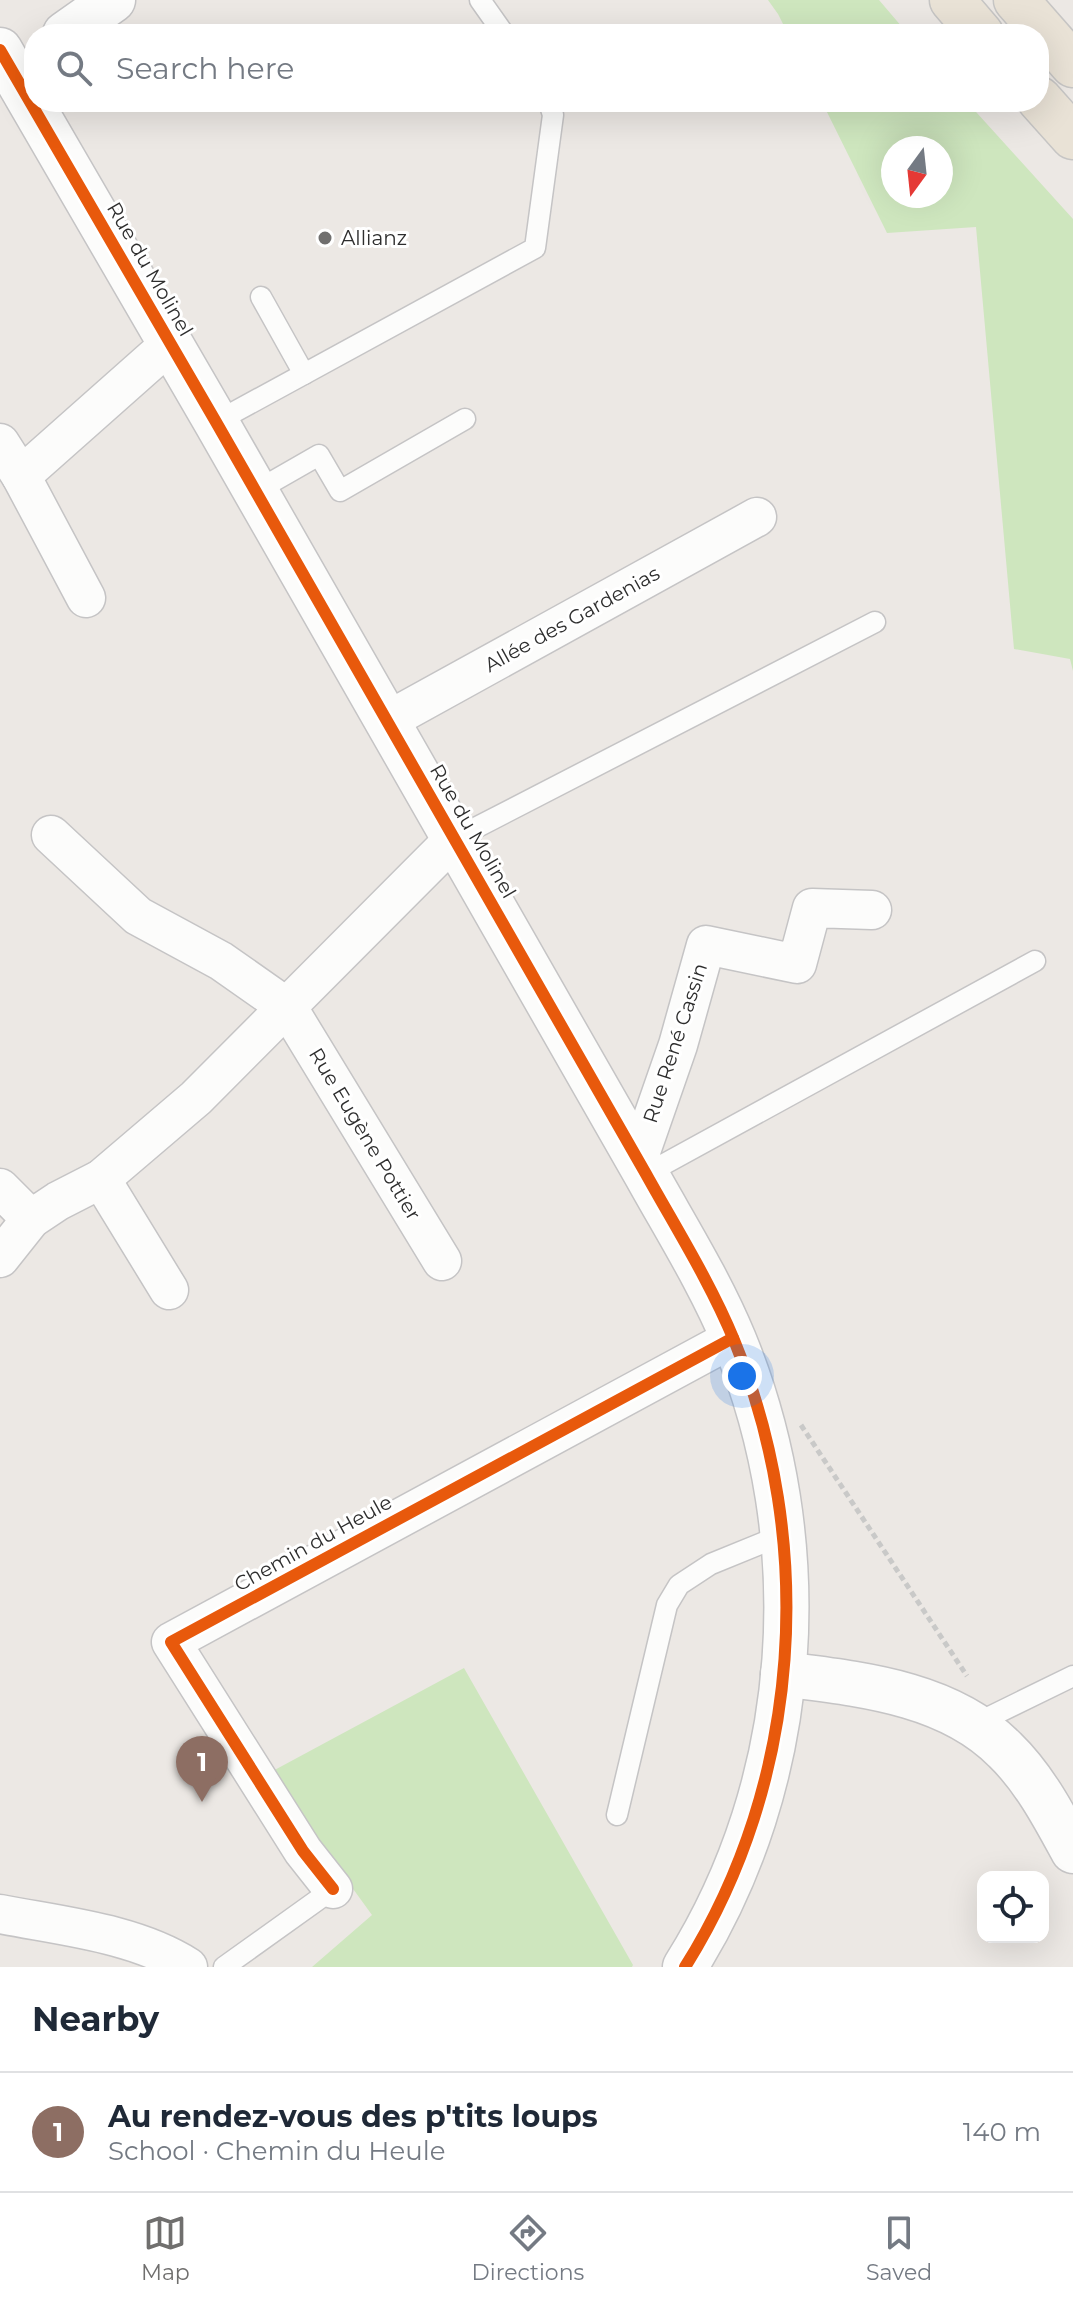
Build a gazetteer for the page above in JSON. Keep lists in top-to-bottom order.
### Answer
{
  "streets": {
    "main road": ["Rue du Molinel"],
    "street": [
      "Allée des Gardenias",
      "Rue René Cassin",
      "Rue Eugène Pottier",
      "Chemin du Heule"
    ]
  },
  "crossings": [
    ["Rue du Molinel", "Allée des Gardenias"],
    ["Rue du Molinel", "Rue René Cassin"],
    ["Rue du Molinel", "Chemin du Heule"]
  ],
  "places": ["Allianz"],
  "north": "bottom",
  "page": {
    "search": "Search here",
    "pins": "1",
    "heading": "Nearby",
    "list": [
      {
        "mark": "1",
        "name": "Au rendez-vous des p'tits loups",
        "note": "School · Chemin du Heule",
        "value": "140 m"
      }
    ],
    "nav": ["Map", "Directions", "Saved"]
  }
}
